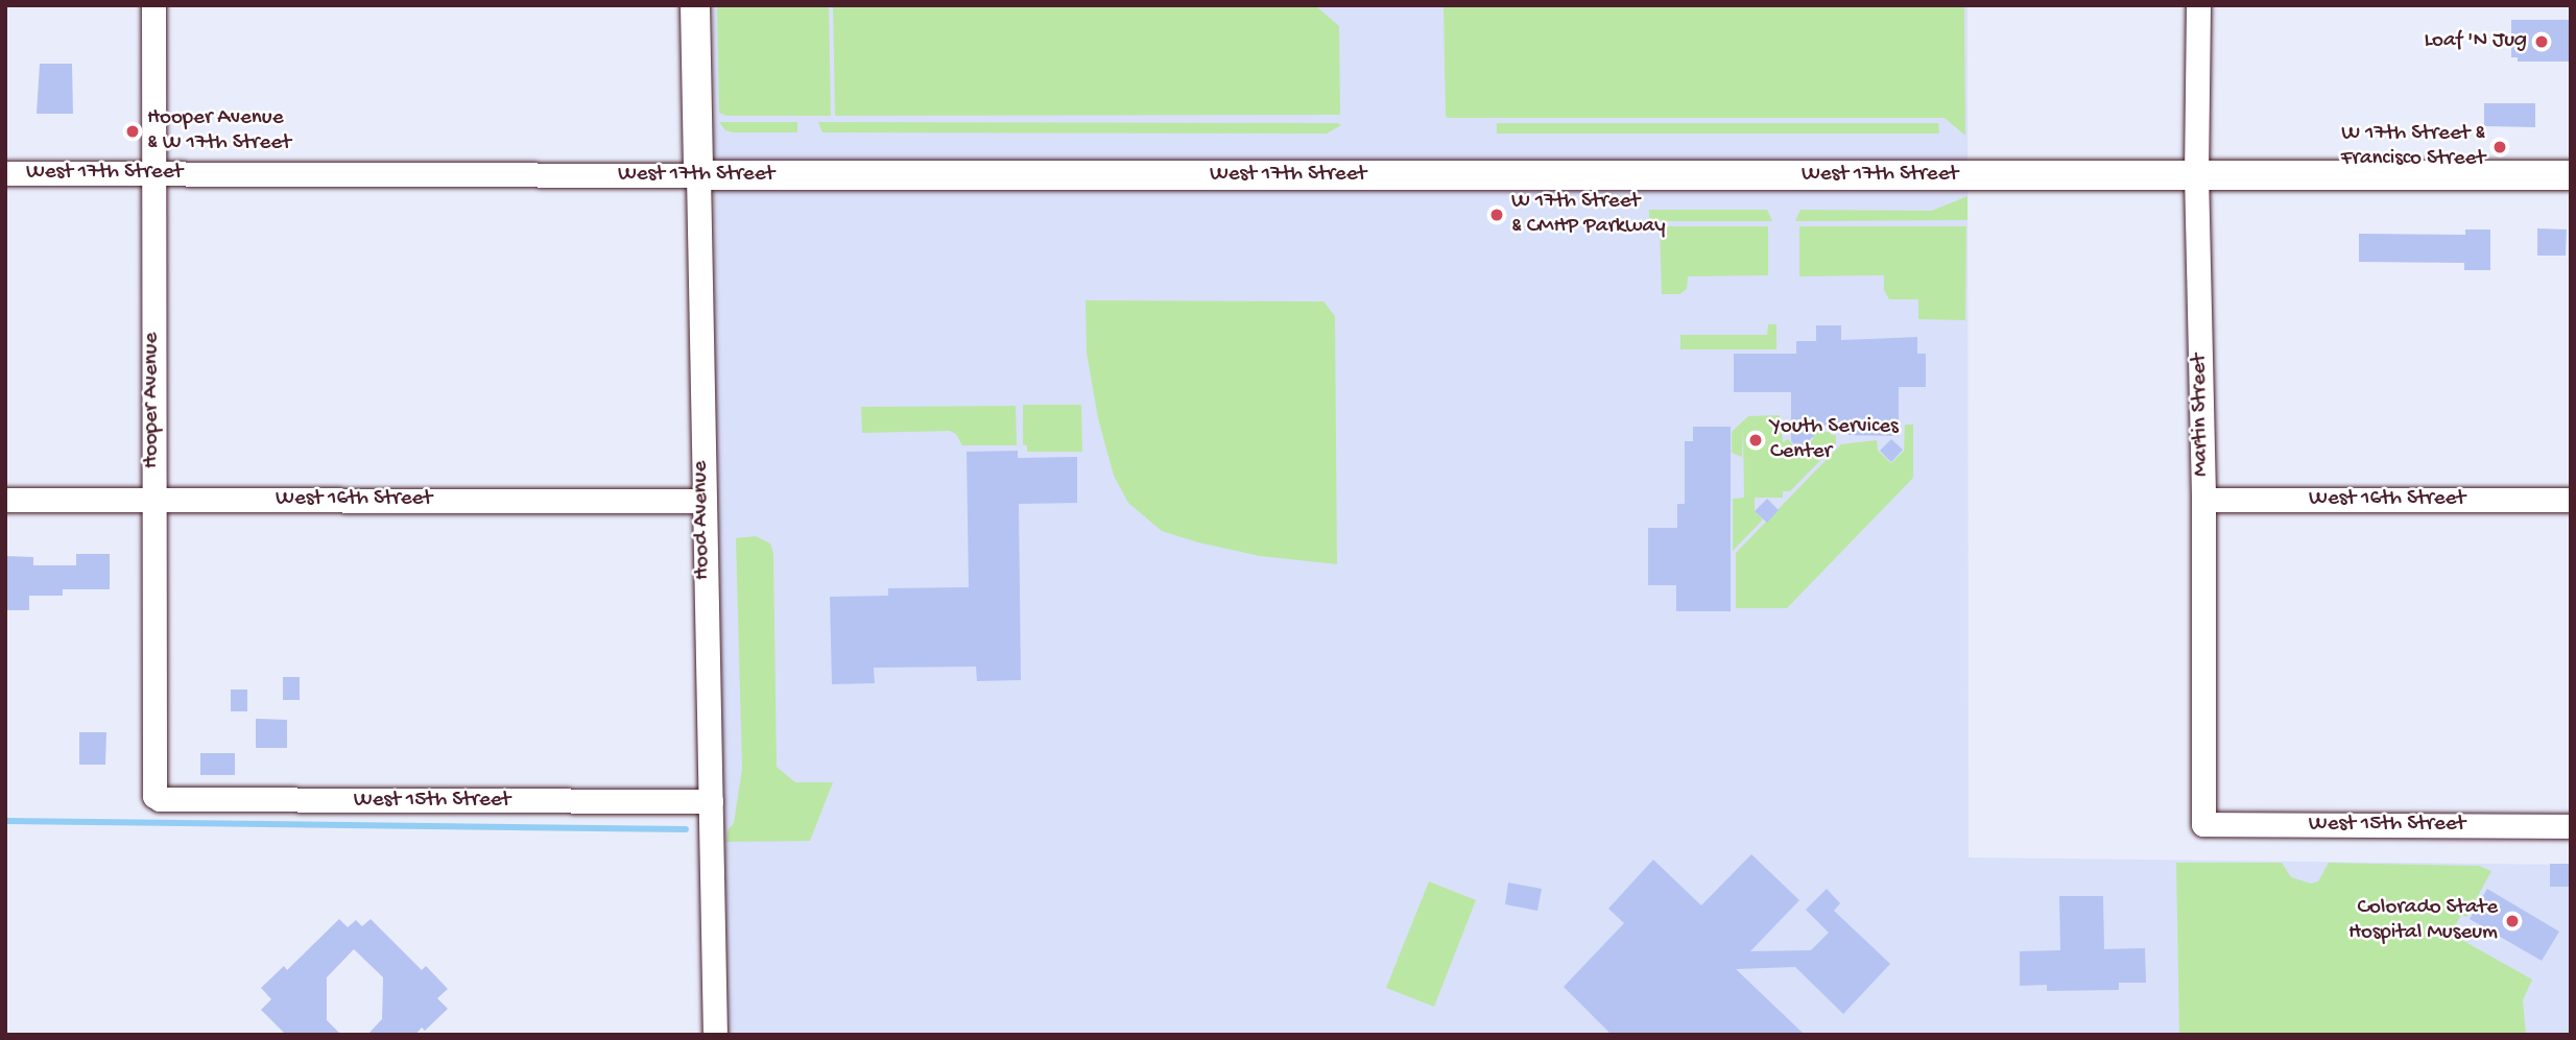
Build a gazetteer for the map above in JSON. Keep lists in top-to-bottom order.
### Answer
{
  "streets": {
    "street": [
      "West 17th Street",
      "Hooper Avenue",
      "Martin Street",
      "West 16th Street",
      "Hood Avenue",
      "West 15th Street"
    ]
  },
  "crossings": [
    ["West 17th Street", "Hooper Avenue"],
    ["West 17th Street", "Martin Street"],
    ["West 17th Street", "Hood Avenue"],
    ["Hooper Avenue", "West 16th Street"],
    ["Hooper Avenue", "West 15th Street"],
    ["Martin Street", "West 16th Street"],
    ["Martin Street", "West 15th Street"],
    ["West 16th Street", "Hood Avenue"],
    ["Hood Avenue", "West 15th Street"]
  ],
  "places": [
    "Loaf 'N Jug",
    "Hooper Avenue & W 17th Street",
    "W 17th Street & Francisco Street",
    "W 17th Street & CMHP Parkway",
    "Youth Services Center",
    "Colorado State Hospital Museum"
  ]
}
